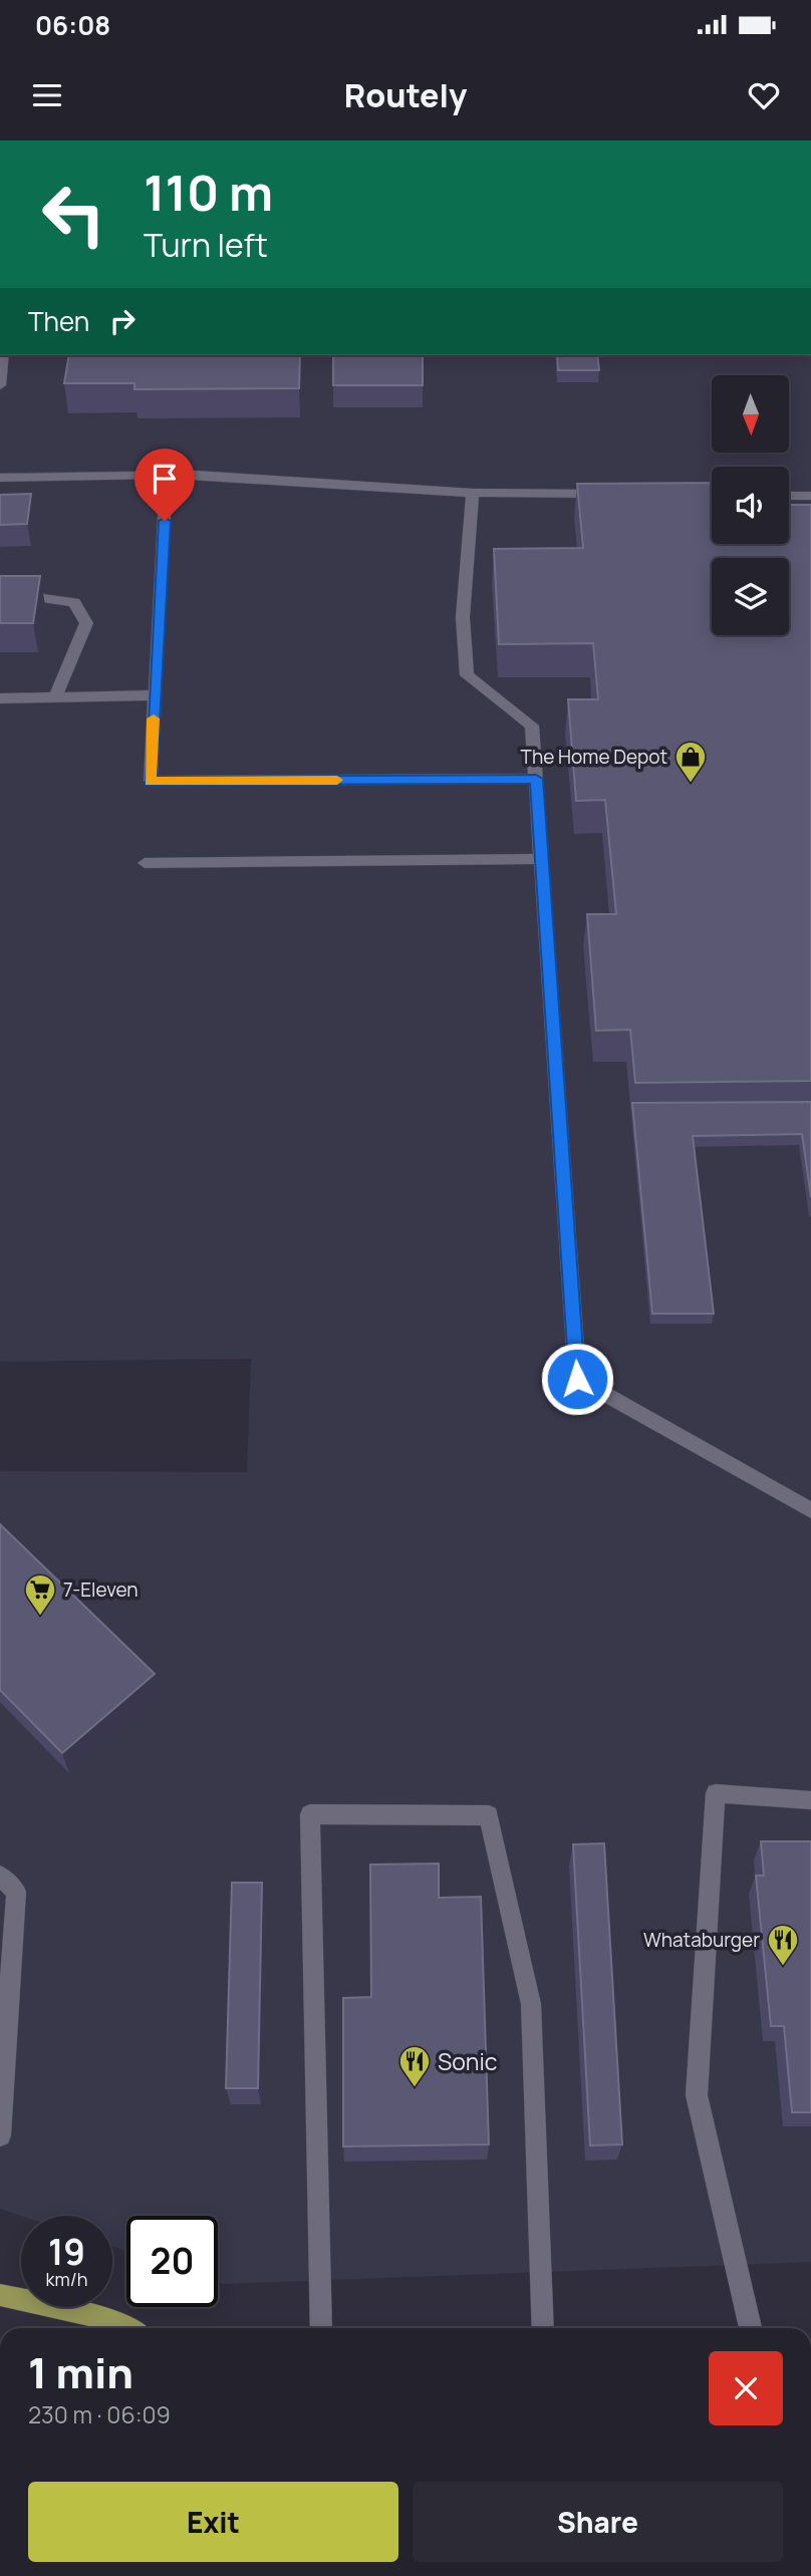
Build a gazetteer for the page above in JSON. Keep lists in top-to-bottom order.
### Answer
{
  "places": {
    "shop": ["The Home Depot"],
    "supermarket": ["7-Eleven"],
    "restaurant": ["Whataburger", "Sonic"]
  },
  "north": "bottom",
  "page": {
    "status": "06:08",
    "header": "Routely",
    "turn": ["110 m", "Turn left"],
    "then": "Then",
    "speed": "19 km/h",
    "limit": "20",
    "heading": ["1 min", "230 m · 06:09"],
    "buttons": ["Exit", "Share"]
  }
}
